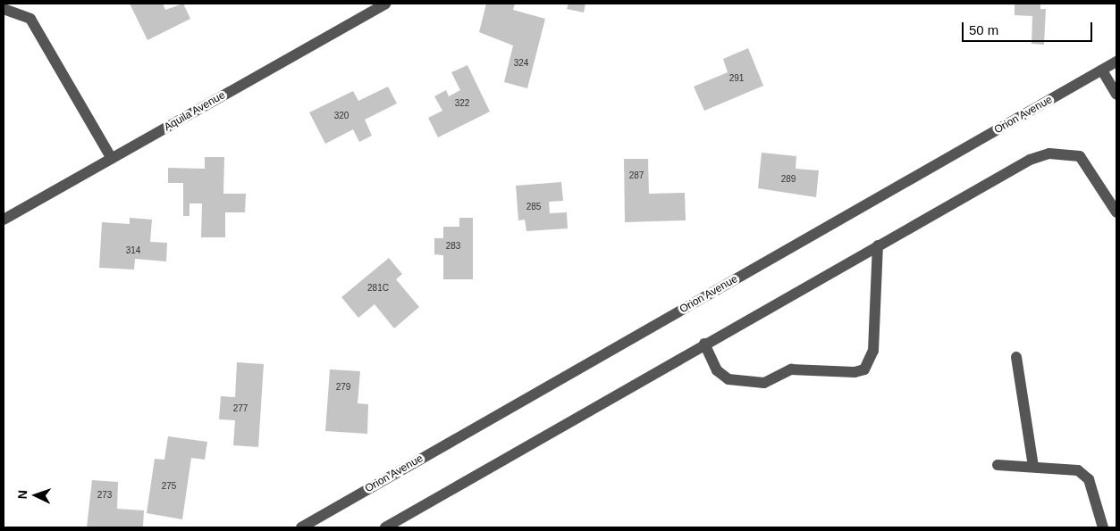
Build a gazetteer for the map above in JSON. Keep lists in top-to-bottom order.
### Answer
{
  "streets": {
    "street": ["Aquila Avenue", "Orion Avenue"]
  },
  "house_numbers": [
    "324",
    "291",
    "322",
    "320",
    "287",
    "289",
    "285",
    "283",
    "314",
    "281C",
    "279",
    "277",
    "275",
    "273"
  ],
  "scale_bar": "50 m",
  "north": "left"
}
